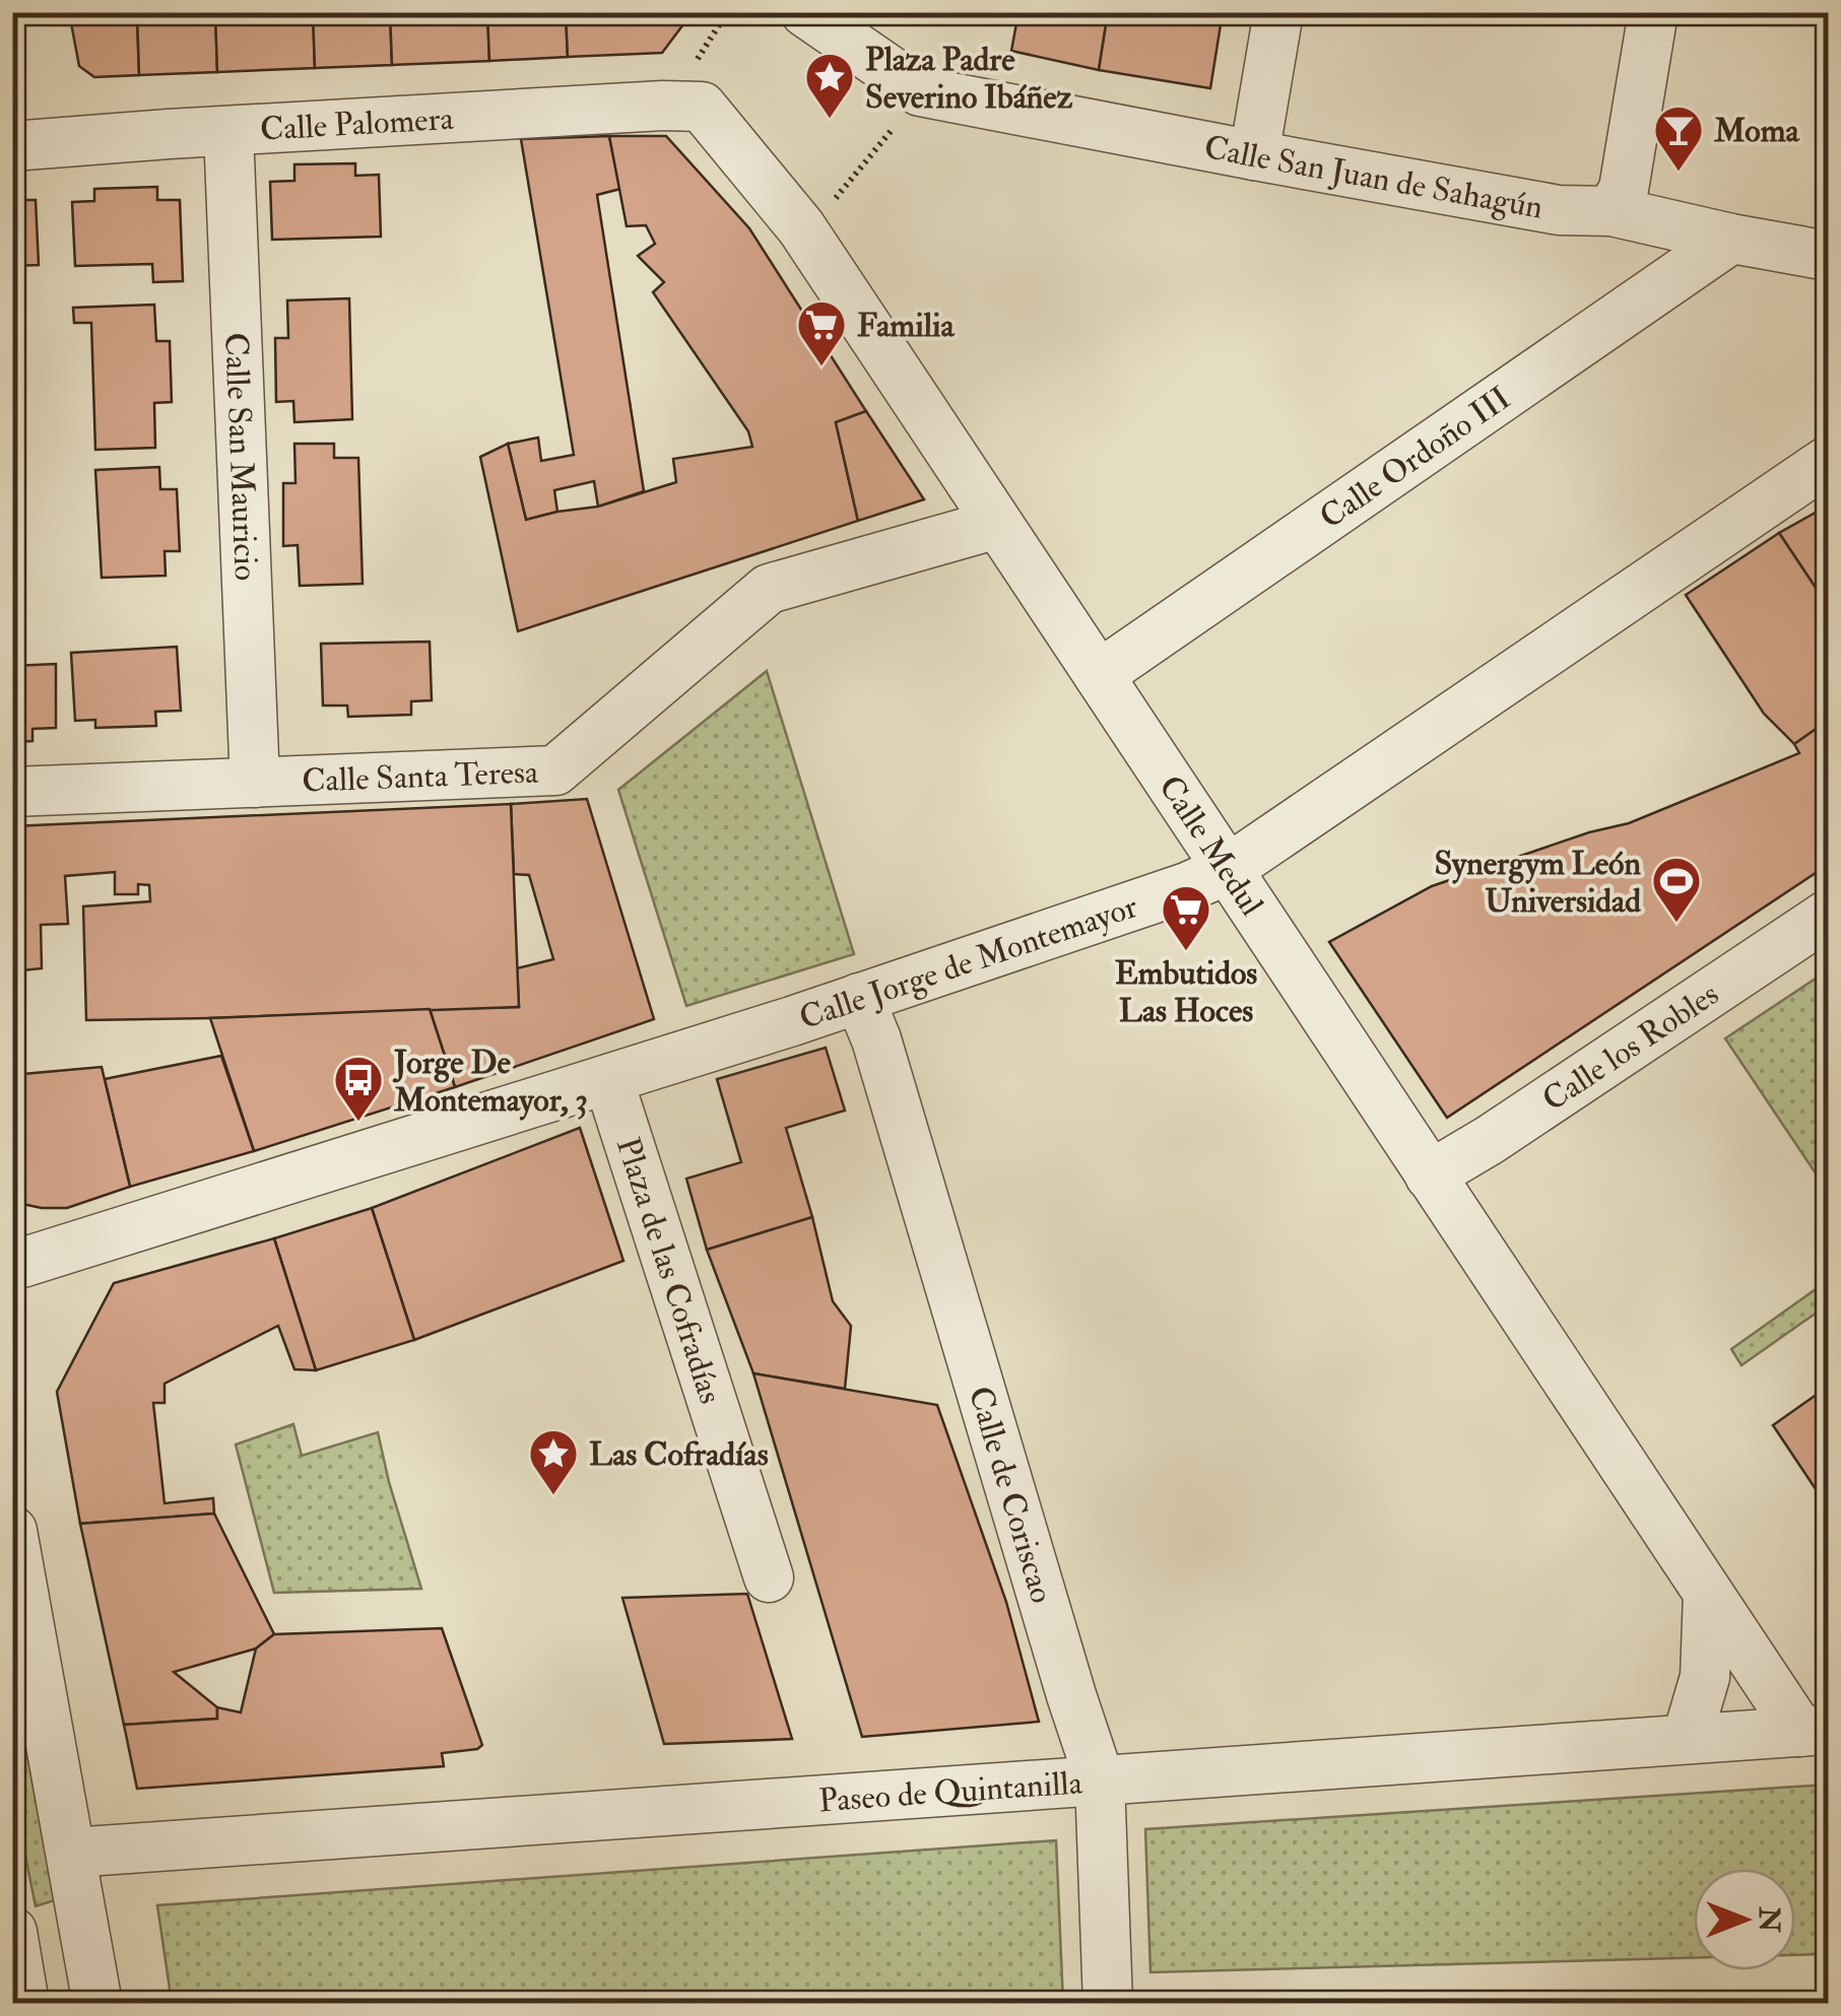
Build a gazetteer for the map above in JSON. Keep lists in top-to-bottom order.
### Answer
{
  "streets": {
    "street": [
      "Calle Palomera",
      "Calle San Juan de Sahagún",
      "Calle San Mauricio",
      "Calle Ordoño III",
      "Calle Santa Teresa",
      "Calle Medul",
      "Calle Jorge de Montemayor",
      "Calle los Robles",
      "Plaza de las Cofradías",
      "Calle de Coriscao",
      "Paseo de Quintanilla"
    ]
  },
  "crossings": [
    ["Calle Palomera", "Calle San Mauricio"],
    ["Calle Palomera", "Calle Medul"],
    ["Calle San Juan de Sahagún", "Calle Ordoño III"],
    ["Calle San Mauricio", "Calle Santa Teresa"],
    ["Calle Ordoño III", "Calle Medul"],
    ["Calle Santa Teresa", "Calle Medul"],
    ["Calle Medul", "Calle Jorge de Montemayor"],
    ["Calle Medul", "Calle los Robles"],
    ["Calle Medul", "Paseo de Quintanilla"],
    ["Calle Jorge de Montemayor", "Plaza de las Cofradías"],
    ["Calle Jorge de Montemayor", "Calle de Coriscao"],
    ["Calle de Coriscao", "Paseo de Quintanilla"]
  ],
  "places": {
    "place": ["Plaza Padre Severino Ibáñez", "Las Cofradías"],
    "bar": ["Moma"],
    "supermarket": ["Familia", "Embutidos Las Hoces"],
    "sports": ["Synergym León Universidad"],
    "bus stop": ["Jorge De Montemayor, 3"]
  },
  "north": "right"
}
